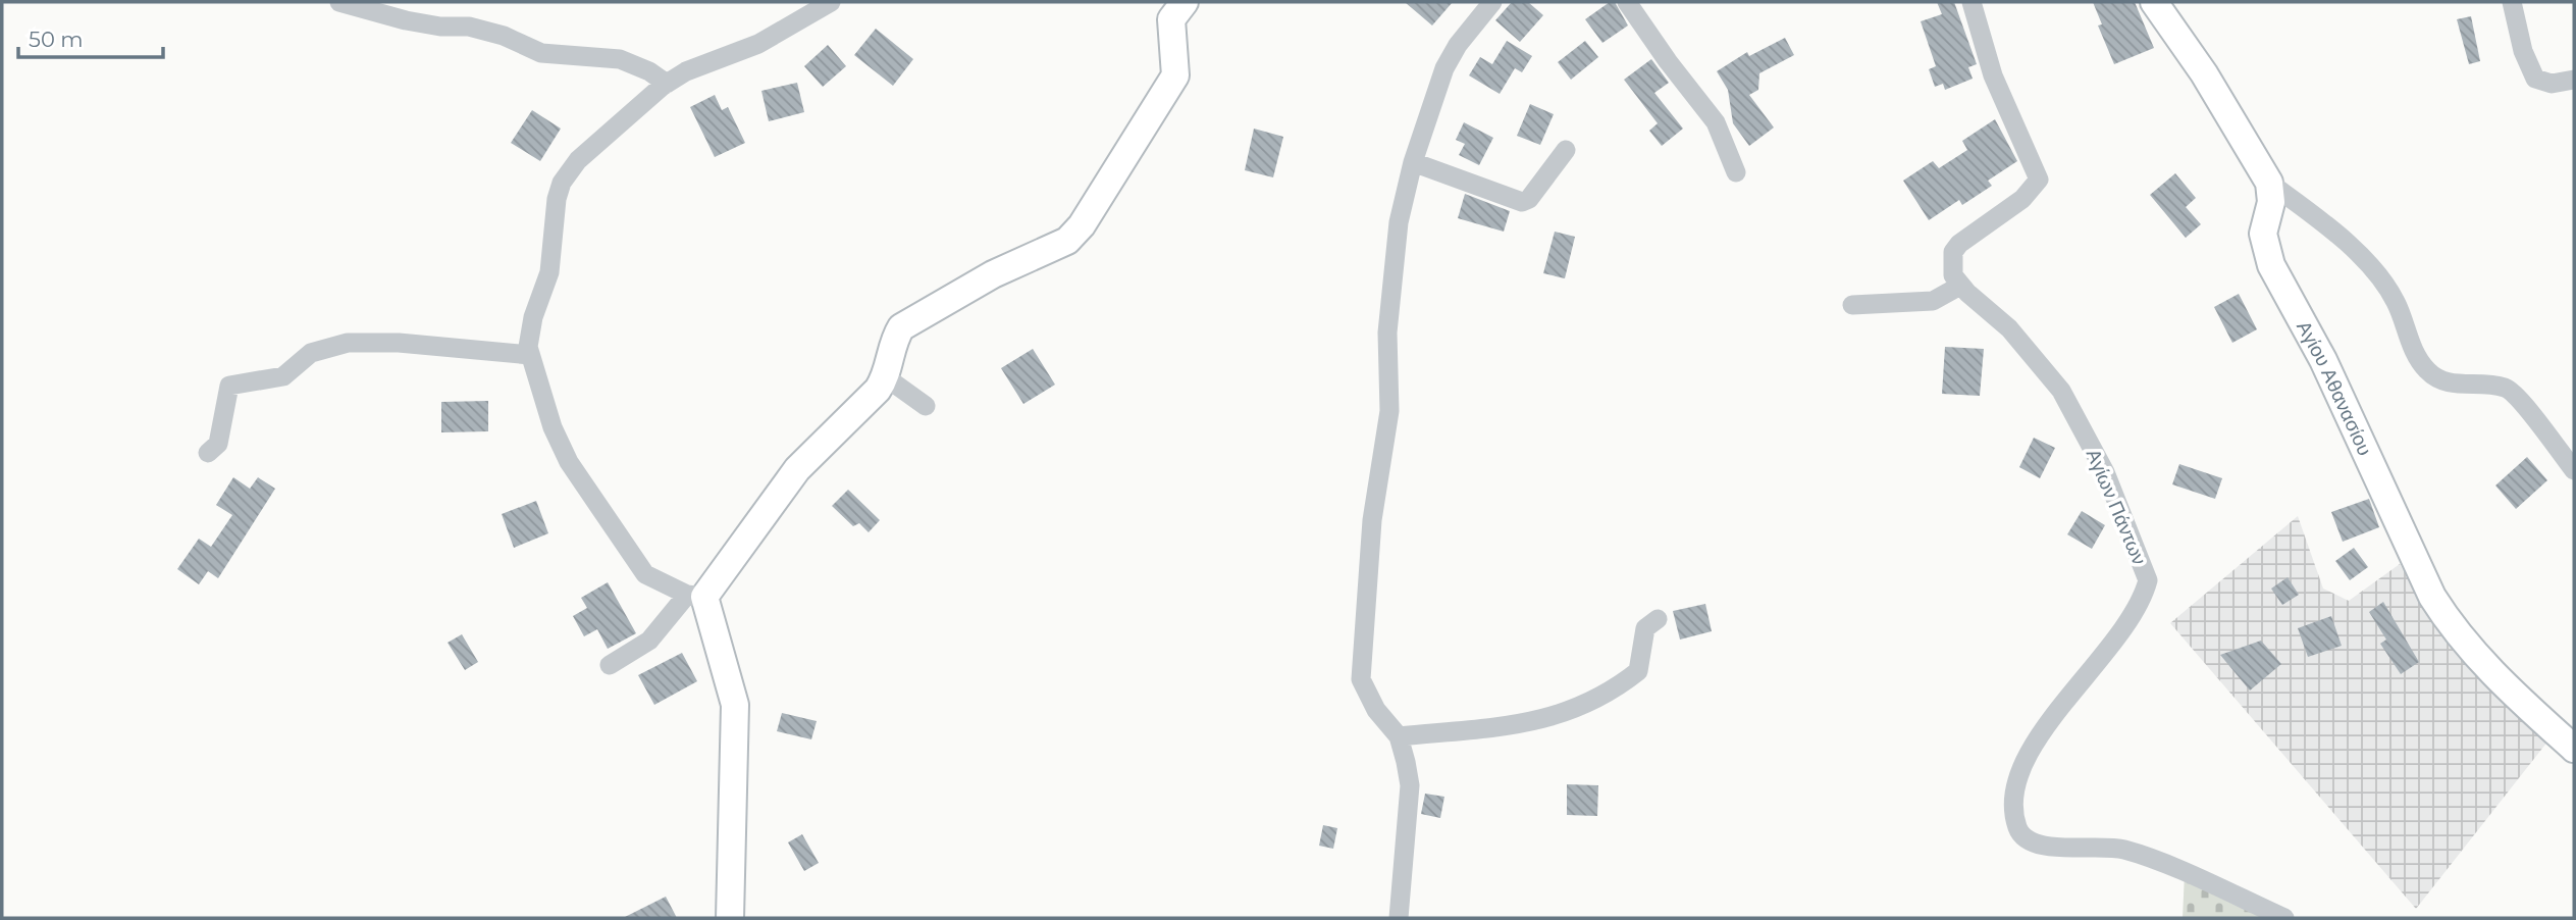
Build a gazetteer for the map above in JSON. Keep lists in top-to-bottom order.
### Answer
{
  "streets": {
    "street": ["Αγίου Αθανασίου", "Αγίων Πάντων"]
  },
  "scale_bar": "50 m"
}
